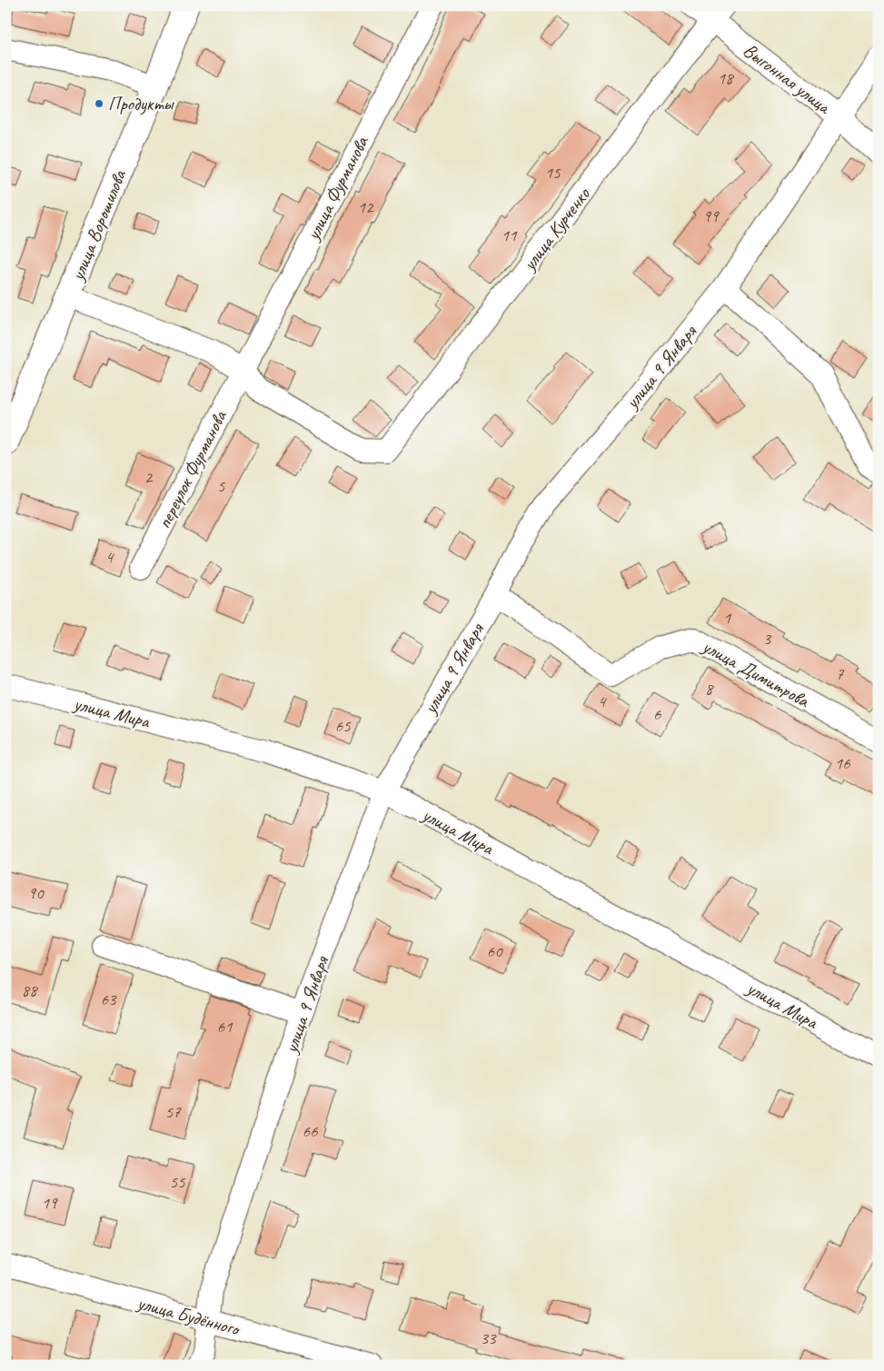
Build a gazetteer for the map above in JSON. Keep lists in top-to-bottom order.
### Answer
{
  "streets": {
    "main road": ["улица Ворошилова"],
    "street": [
      "Выгонная улица",
      "улица Фурманова",
      "улица Курченко",
      "улица 9 Января",
      "переулок Фурманова",
      "улица Димитрова",
      "улица Мира",
      "улица Будённого"
    ]
  },
  "crossings": [
    ["Выгонная улица", "улица Курченко"],
    ["Выгонная улица", "улица 9 Января"],
    ["улица Фурманова", "улица Курченко"],
    ["улица Фурманова", "переулок Фурманова"],
    ["улица Курченко", "переулок Фурманова"],
    ["улица 9 Января", "улица Димитрова"],
    ["улица 9 Января", "улица Мира"],
    ["улица 9 Января", "улица Будённого"]
  ],
  "places": ["Продукты"],
  "house_numbers": [
    "18",
    "15",
    "12",
    "99",
    "11",
    "2",
    "5",
    "4",
    "1",
    "3",
    "7",
    "8",
    "4",
    "6",
    "65",
    "16",
    "90",
    "60",
    "88",
    "63",
    "61",
    "57",
    "66",
    "55",
    "19",
    "33"
  ]
}
